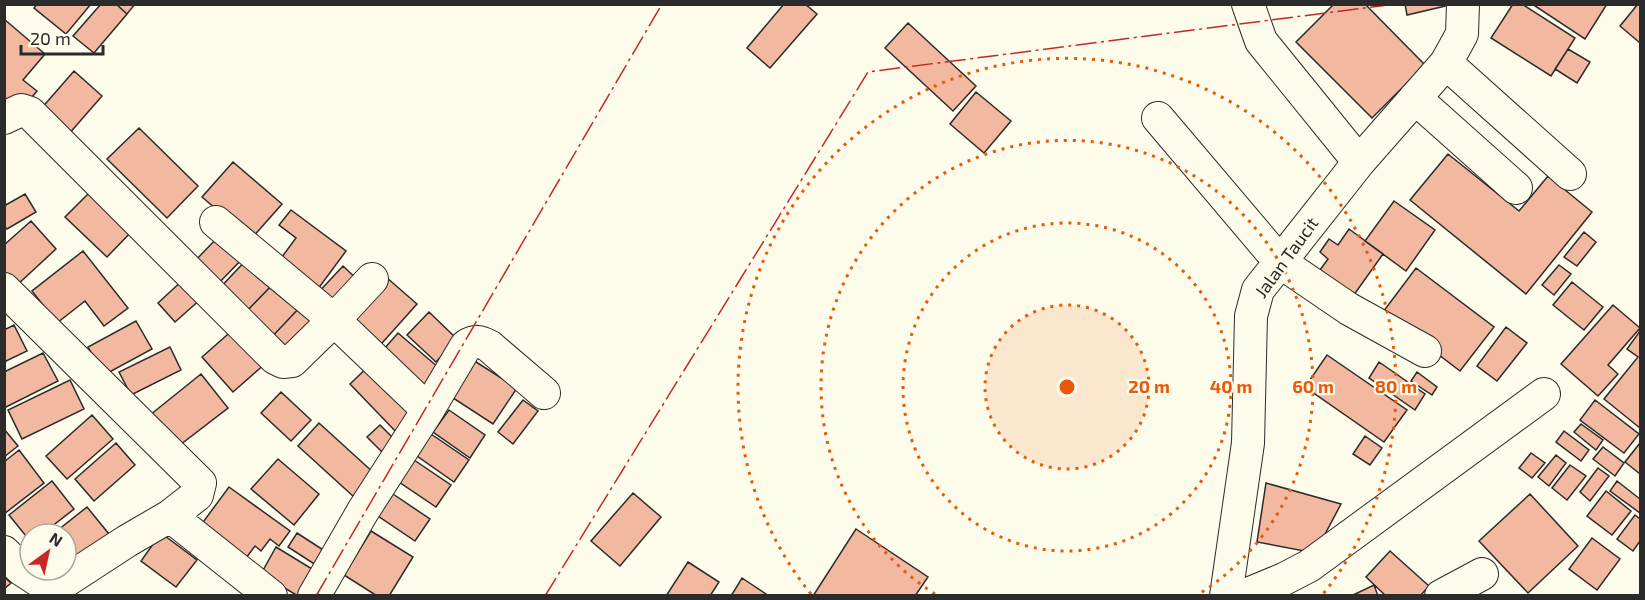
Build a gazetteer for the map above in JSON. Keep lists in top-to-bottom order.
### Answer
{
  "streets": {
    "street": ["Jalan Taucit"]
  },
  "scale_bar": "20 m",
  "north": "top right",
  "rings": [
    "20 m",
    "40 m",
    "60 m",
    "80 m"
  ]
}
